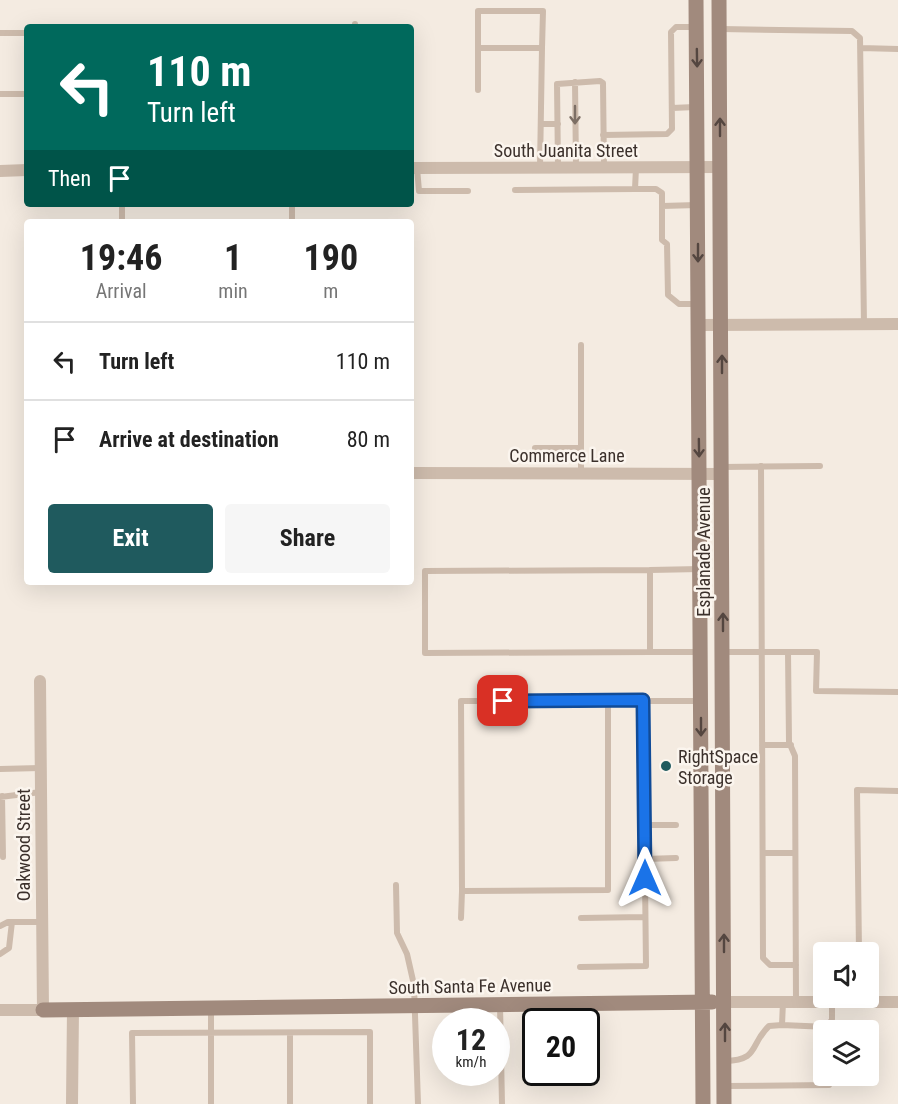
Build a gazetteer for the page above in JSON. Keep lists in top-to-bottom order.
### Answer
{
  "streets": {
    "main road": ["Esplanade Avenue", "South Santa Fe Avenue"],
    "street": ["South Juanita Street", "Commerce Lane", "Oakwood Street"]
  },
  "crossings": [
    ["South Juanita Street", "Esplanade Avenue"],
    ["Commerce Lane", "Esplanade Avenue"],
    ["Esplanade Avenue", "South Santa Fe Avenue"],
    ["Oakwood Street", "South Santa Fe Avenue"]
  ],
  "places": ["RightSpace Storage"],
  "page": {
    "turn": ["110 m", "Turn left"],
    "then": "Then",
    "eta": [
      "19:46",
      "Arrival",
      "1",
      "min",
      "190",
      "m"
    ],
    "list": [
      {
        "name": "Turn left",
        "value": "110 m"
      },
      {
        "name": "Arrive at destination",
        "value": "80 m"
      }
    ],
    "buttons": ["Exit", "Share"],
    "speed": "12 km/h",
    "limit": "20"
  }
}
